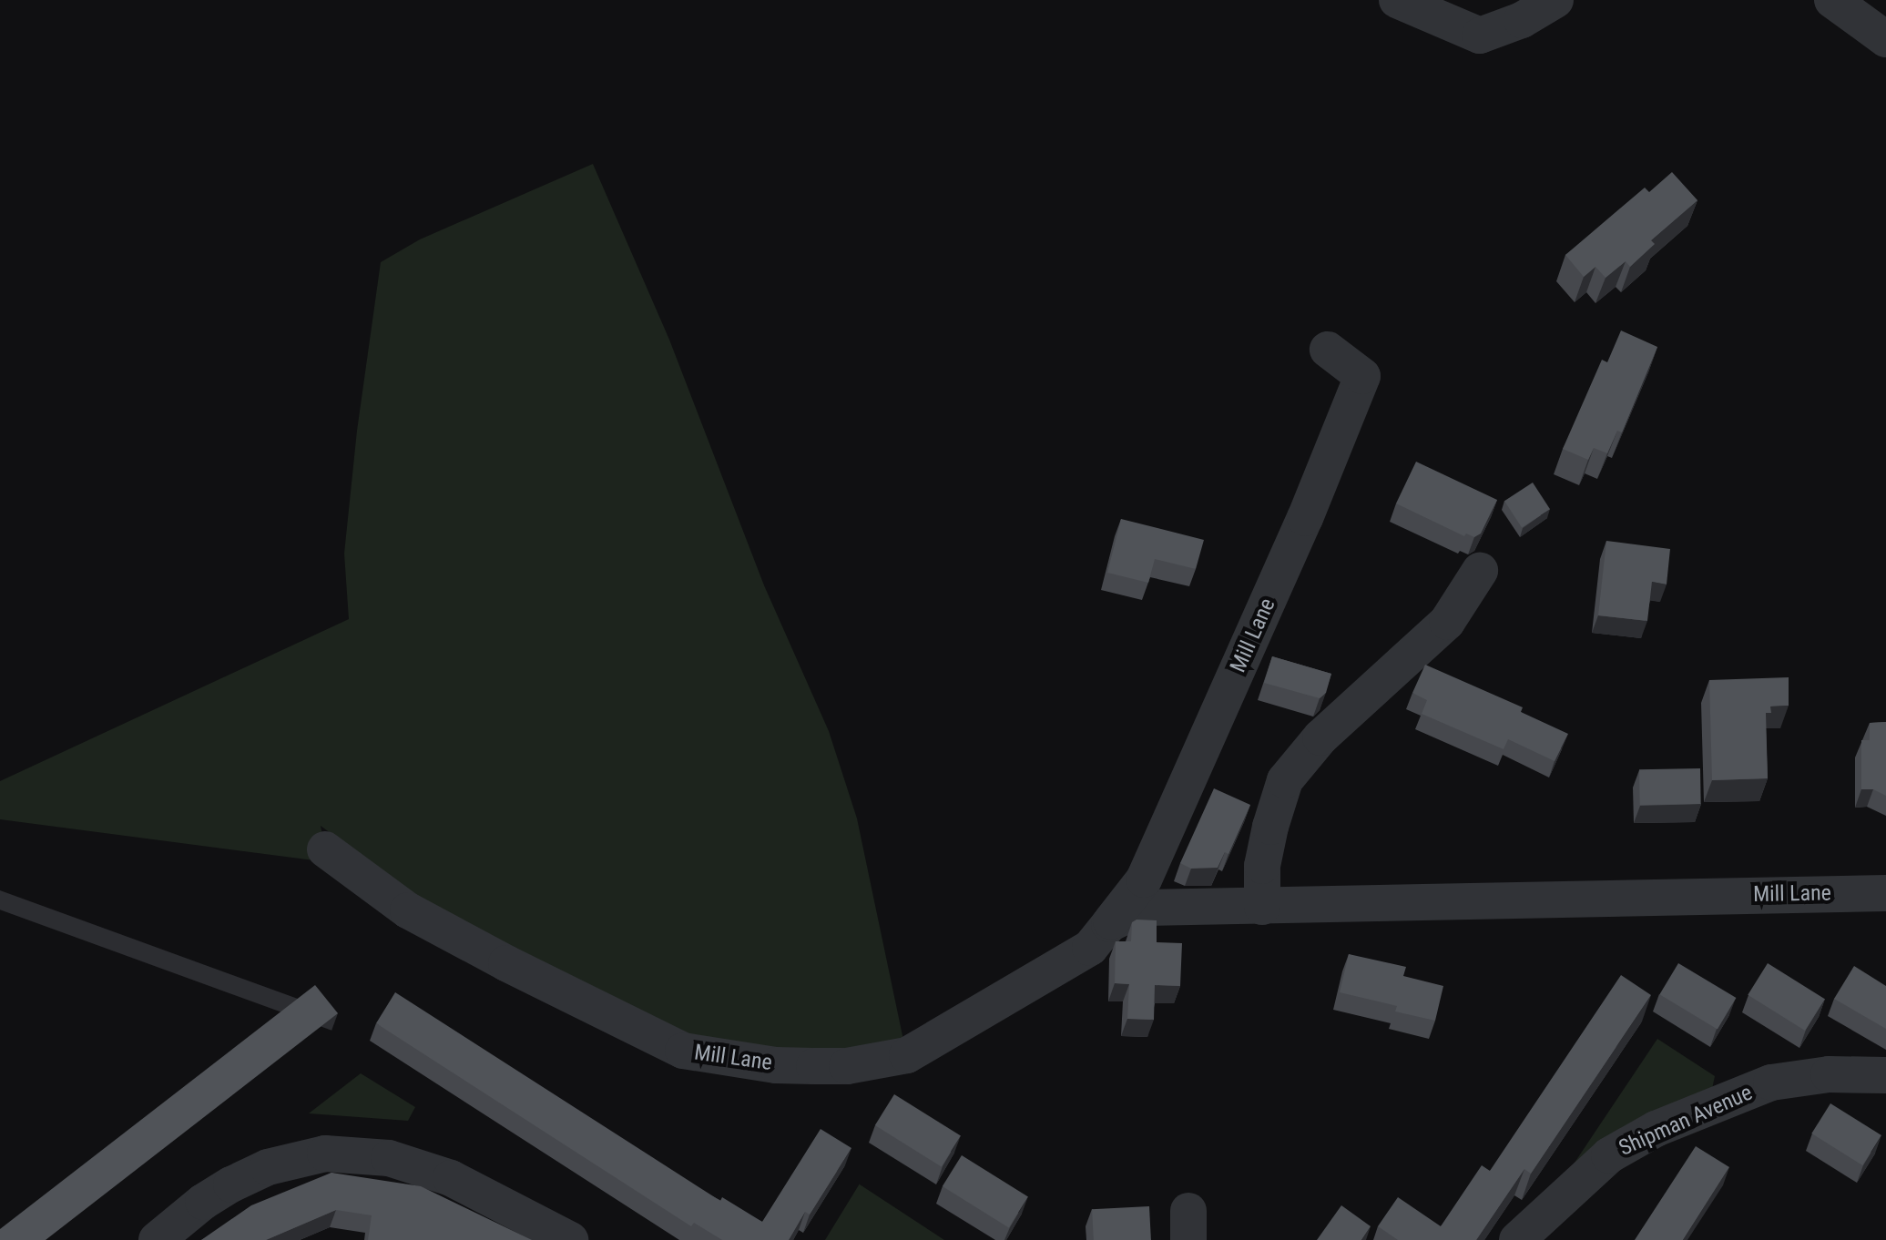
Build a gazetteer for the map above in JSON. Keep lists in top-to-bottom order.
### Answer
{
  "streets": {
    "street": ["Mill Lane", "Shipman Avenue"]
  }
}
